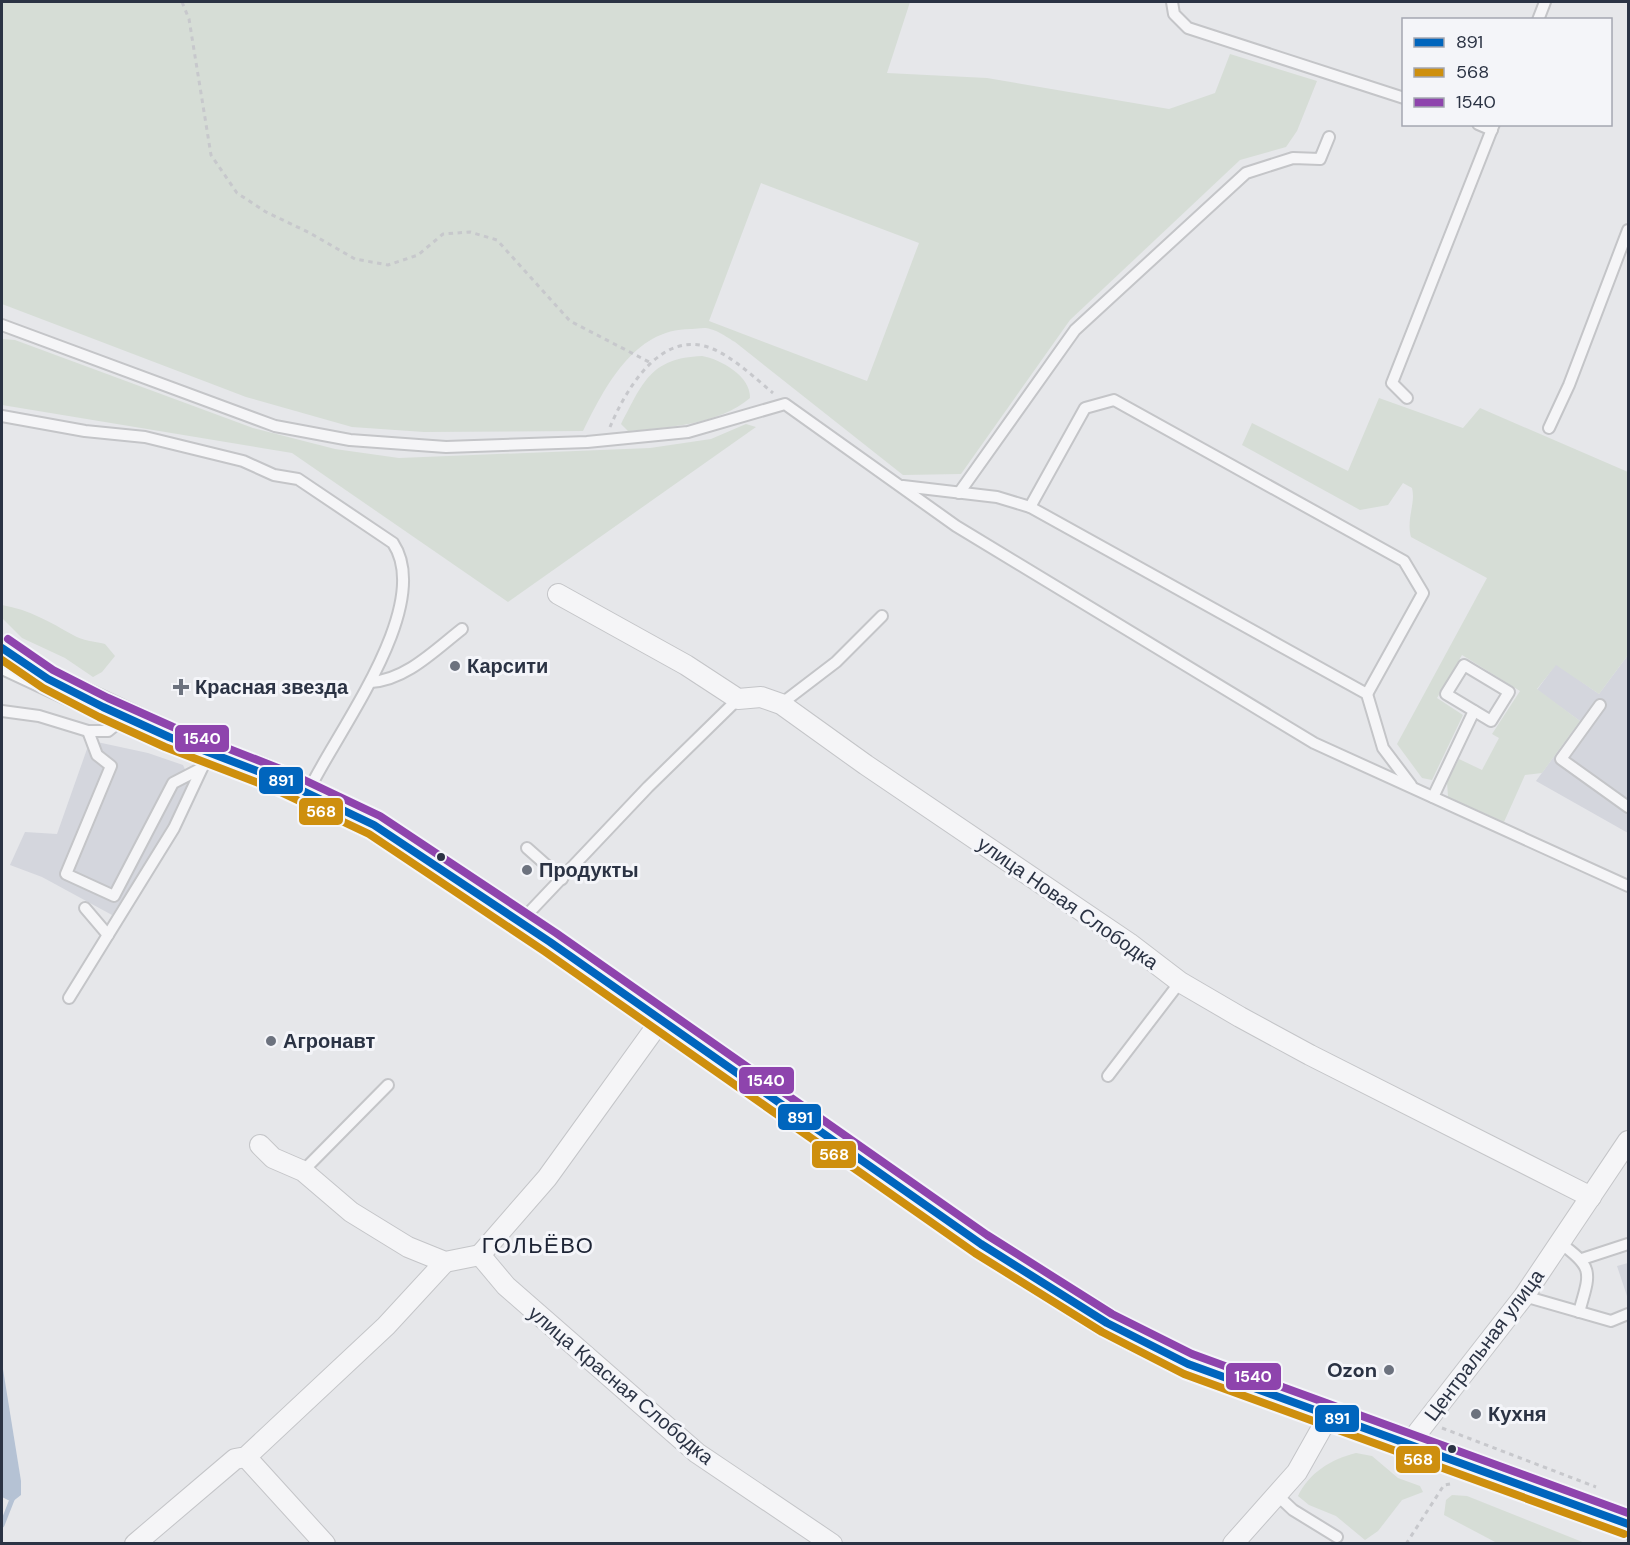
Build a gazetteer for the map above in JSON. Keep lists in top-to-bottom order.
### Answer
{
  "streets": {
    "street": ["улица Новая Слободка", "Центральная улица", "улица Красная Слободка"]
  },
  "crossings": [
    ["улица Новая Слободка", "Центральная улица"]
  ],
  "districts": ["ГОЛЬЁВО"],
  "places": {
    "other": [
      "Карсити",
      "Продукты",
      "Агронавт",
      "Ozon",
      "Кухня"
    ],
    "health": ["Красная звезда"]
  },
  "lines": ["transit line 1540", "transit line 891", "transit line 568"],
  "legend": ["891", "568", "1540"]
}
